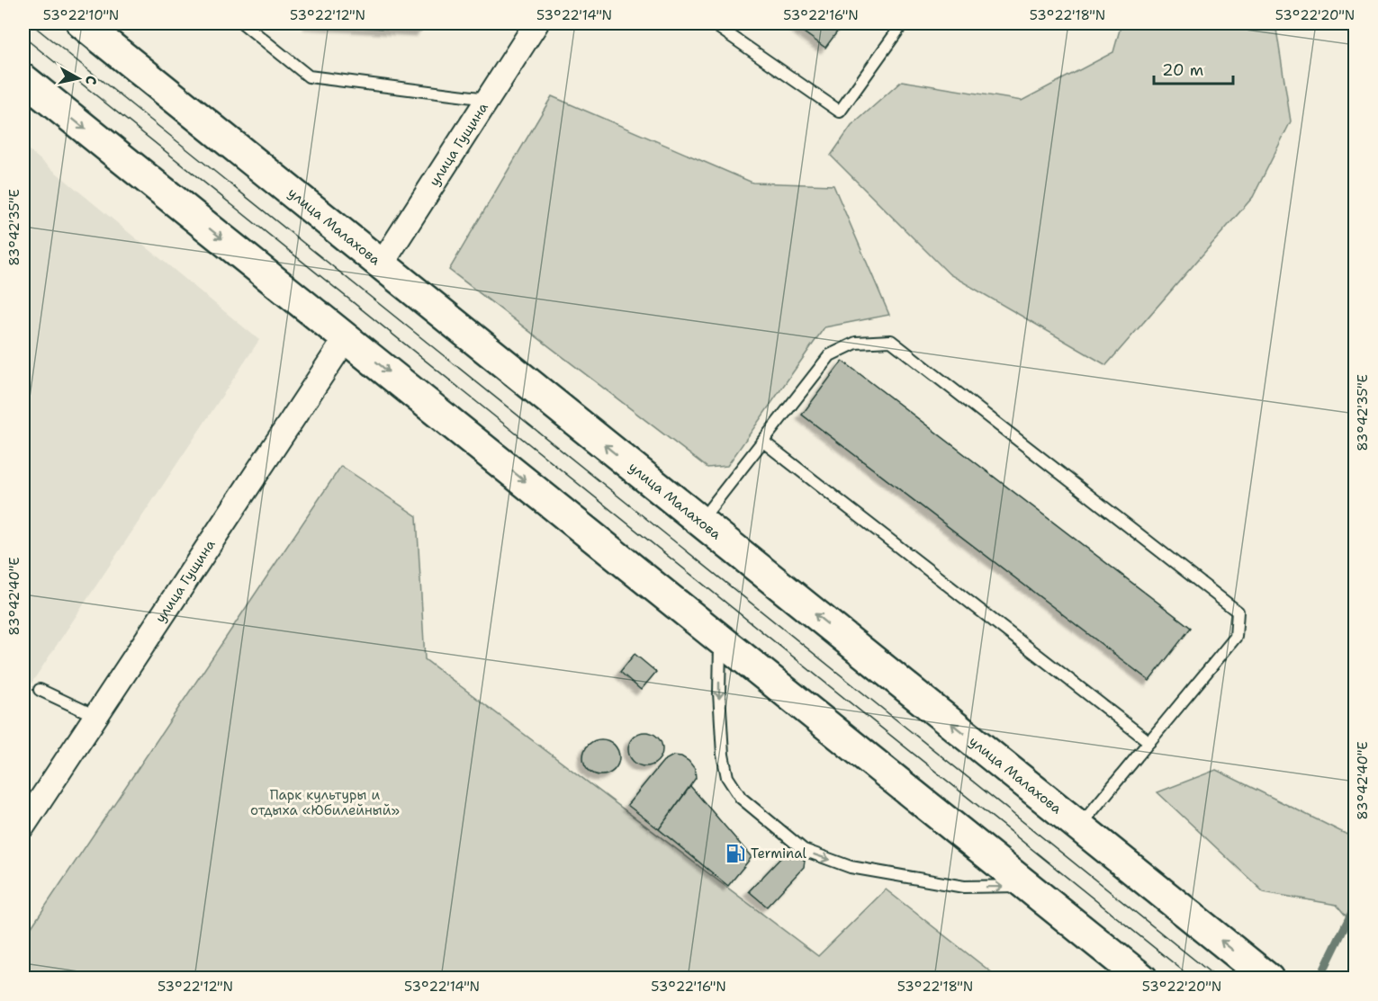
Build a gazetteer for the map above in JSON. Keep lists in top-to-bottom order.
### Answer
{
  "streets": {
    "main road": ["улица Малахова"],
    "street": ["улица Гущина"]
  },
  "crossings": [
    ["улица Гущина", "улица Малахова"]
  ],
  "parks": ["Парк культуры и отдыха «Юбилейный»"],
  "places": {
    "fuel station": ["Terminal"]
  },
  "scale_bar": "20 m",
  "north": "right",
  "coordinates": [
    "53°22'10\"N",
    "53°22'12\"N",
    "53°22'14\"N",
    "53°22'16\"N",
    "53°22'18\"N",
    "53°22'20\"N",
    "83°42'35\"E",
    "83°42'40\"E"
  ]
}
